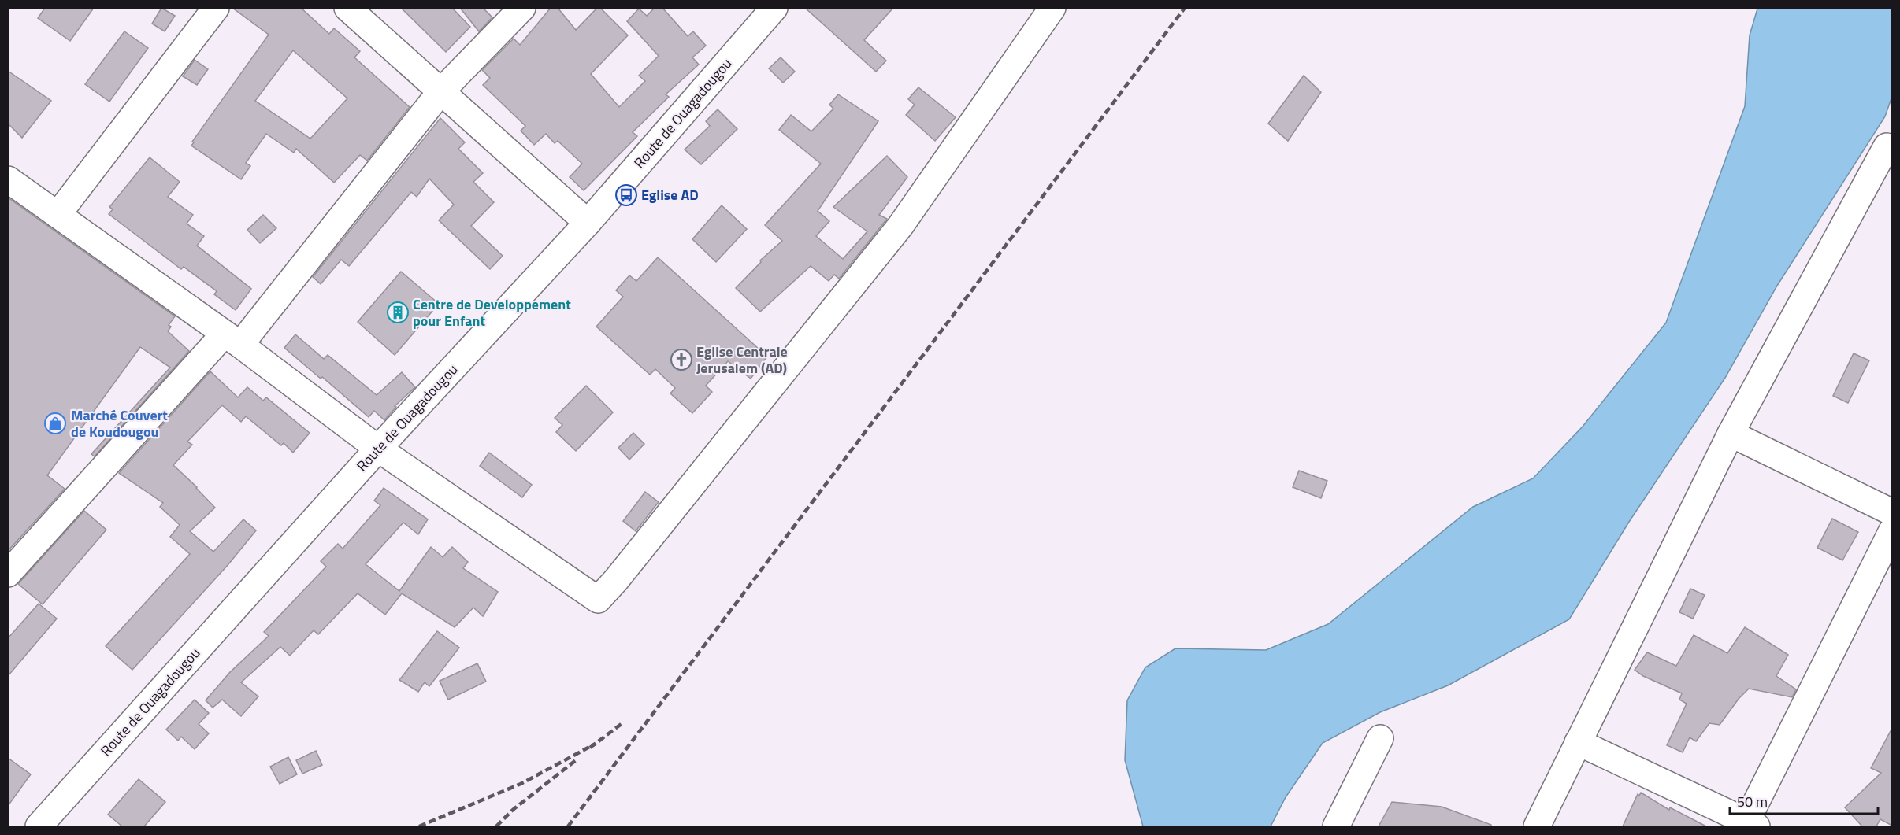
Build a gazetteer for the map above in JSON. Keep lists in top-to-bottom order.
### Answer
{
  "streets": {
    "street": ["Route de Ouagadougou"]
  },
  "places": {
    "bus stop": ["Eglise AD"],
    "building": ["Centre de Developpement pour Enfant"],
    "church": ["Eglise Centrale Jerusalem (AD)"],
    "shop": ["Marché Couvert de Koudougou"]
  },
  "scale_bar": "50 m"
}
